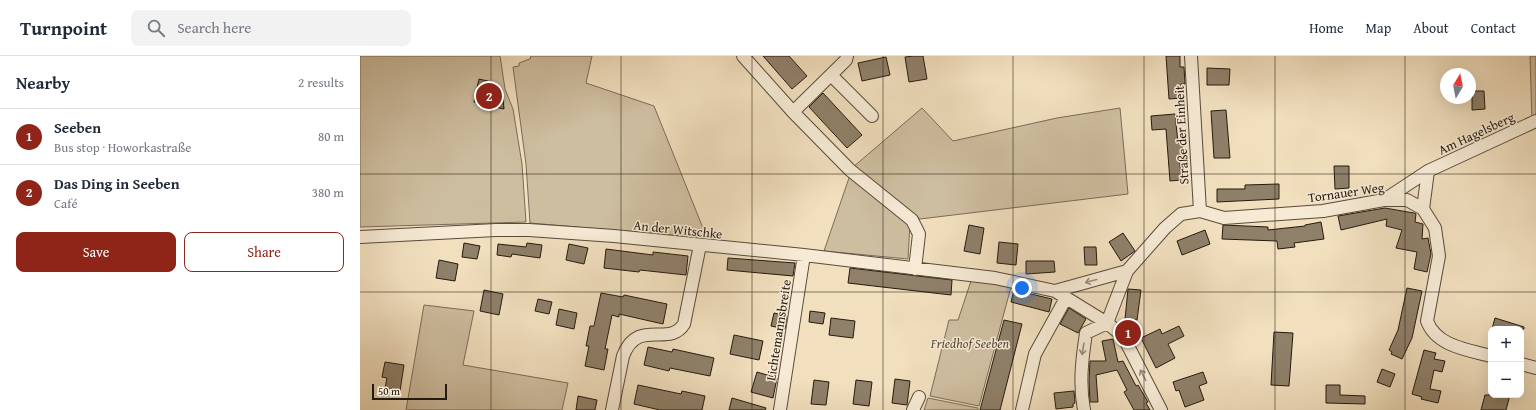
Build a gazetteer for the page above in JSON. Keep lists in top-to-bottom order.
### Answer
{
  "streets": {
    "street": [
      "Am Hagelsberg",
      "Straße der Einheit",
      "Tornauer Weg",
      "An der Witschke",
      "Lichtemannsbreite"
    ]
  },
  "crossings": [
    ["Am Hagelsberg", "Tornauer Weg"],
    ["Straße der Einheit", "Tornauer Weg"],
    ["An der Witschke", "Lichtemannsbreite"]
  ],
  "parks": ["Friedhof Seeben"],
  "scale_bar": "50 m",
  "north": "top",
  "page": {
    "header": "Turnpoint",
    "search": "Search here",
    "nav": [
      "Home",
      "Map",
      "About",
      "Contact"
    ],
    "heading": ["Nearby", "2 results"],
    "pins": ["2", "1"],
    "list": [
      {
        "mark": "1",
        "name": "Seeben",
        "note": "Bus stop · Howorkastraße",
        "value": "80 m"
      },
      {
        "mark": "2",
        "name": "Das Ding in Seeben",
        "note": "Café",
        "value": "380 m"
      }
    ],
    "buttons": ["Save", "Share"],
    "map_buttons": ["+", "−"],
    "scale": "50 m"
  }
}
